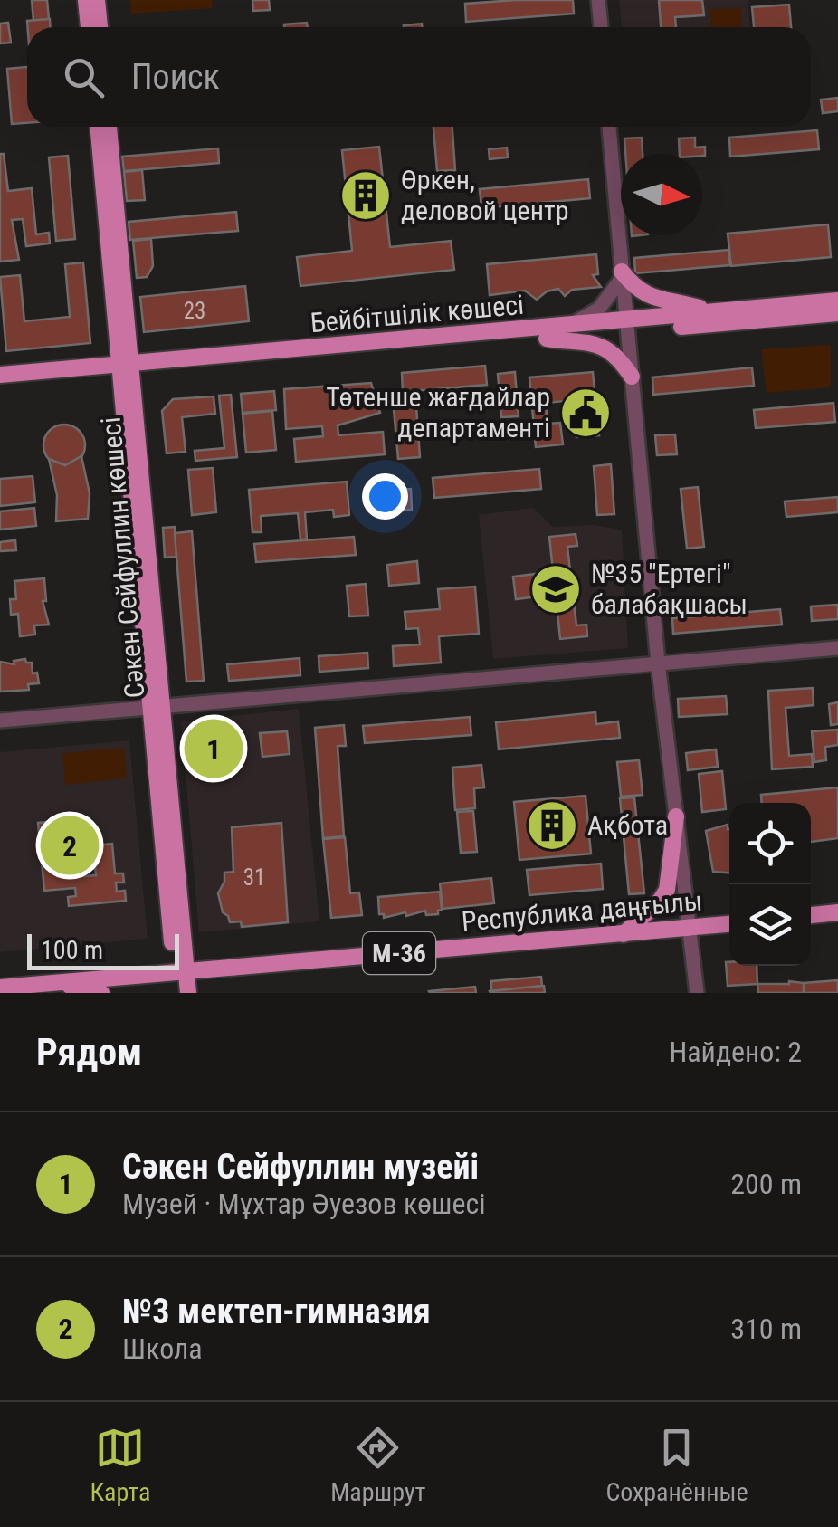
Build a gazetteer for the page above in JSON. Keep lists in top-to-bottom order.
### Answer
{
  "streets": {
    "main road": [
      "Бейбітшілік көшесі",
      "Сәкен Сейфуллин көшесі",
      "Республика даңғылы",
      "M-36"
    ]
  },
  "crossings": [
    ["Бейбітшілік көшесі", "Сәкен Сейфуллин көшесі"],
    ["Сәкен Сейфуллин көшесі", "Республика даңғылы"]
  ],
  "places": {
    "building": ["Өркен, деловой центр", "Ақбота"],
    "public building": ["Төтенше жағдайлар департаменті"],
    "school or university": ["№35 \"Ертегі\" балабақшасы"]
  },
  "house_numbers": ["23", "31"],
  "scale_bar": "100 m",
  "north": "right",
  "page": {
    "search": "Поиск",
    "pins": ["1", "2"],
    "scale": "100 m",
    "heading": ["Рядом", "Найдено: 2"],
    "list": [
      {
        "mark": "1",
        "name": "Сәкен Сейфуллин музейі",
        "note": "Музей · Мұхтар Әуезов көшесі",
        "value": "200 m"
      },
      {
        "mark": "2",
        "name": "№3 мектеп-гимназия",
        "note": "Школа",
        "value": "310 m"
      }
    ],
    "nav": ["Карта", "Маршрут", "Сохранённые"]
  }
}
